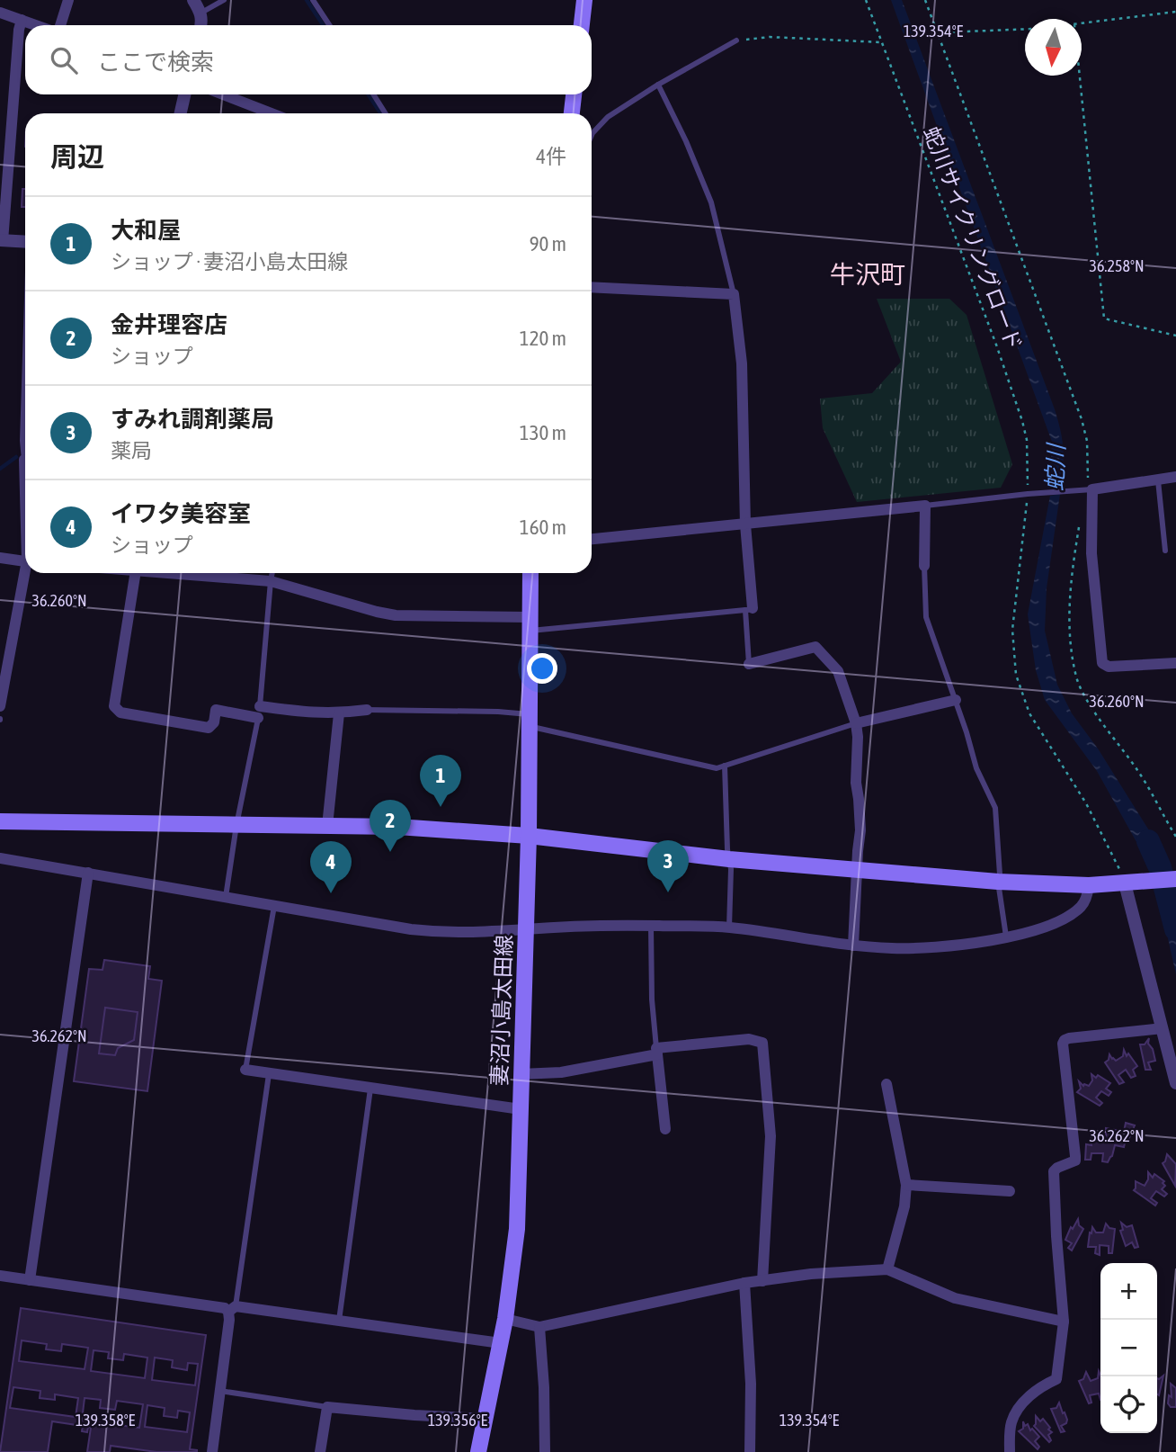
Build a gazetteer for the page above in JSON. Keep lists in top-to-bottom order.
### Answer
{
  "streets": {
    "main road": ["妻沼小島太田線"],
    "path": ["蛇川サイクリングロード"]
  },
  "districts": ["牛沢町"],
  "water": ["蛇川"],
  "north": "bottom",
  "page": {
    "search": "ここで検索",
    "heading": ["周辺", "4件"],
    "list": [
      {
        "mark": "1",
        "name": "大和屋",
        "note": "ショップ · 妻沼小島太田線",
        "value": "90 m"
      },
      {
        "mark": "2",
        "name": "金井理容店",
        "note": "ショップ",
        "value": "120 m"
      },
      {
        "mark": "3",
        "name": "すみれ調剤薬局",
        "note": "薬局",
        "value": "130 m"
      },
      {
        "mark": "4",
        "name": "イワ夕美容室",
        "note": "ショップ",
        "value": "160 m"
      }
    ],
    "pins": [
      "1",
      "2",
      "3",
      "4"
    ],
    "map_buttons": ["+", "−"]
  },
  "coordinates": [
    "139.354°E",
    "36.258°N",
    "36.260°N",
    "36.262°N",
    "139.358°E",
    "139.356°E"
  ]
}
